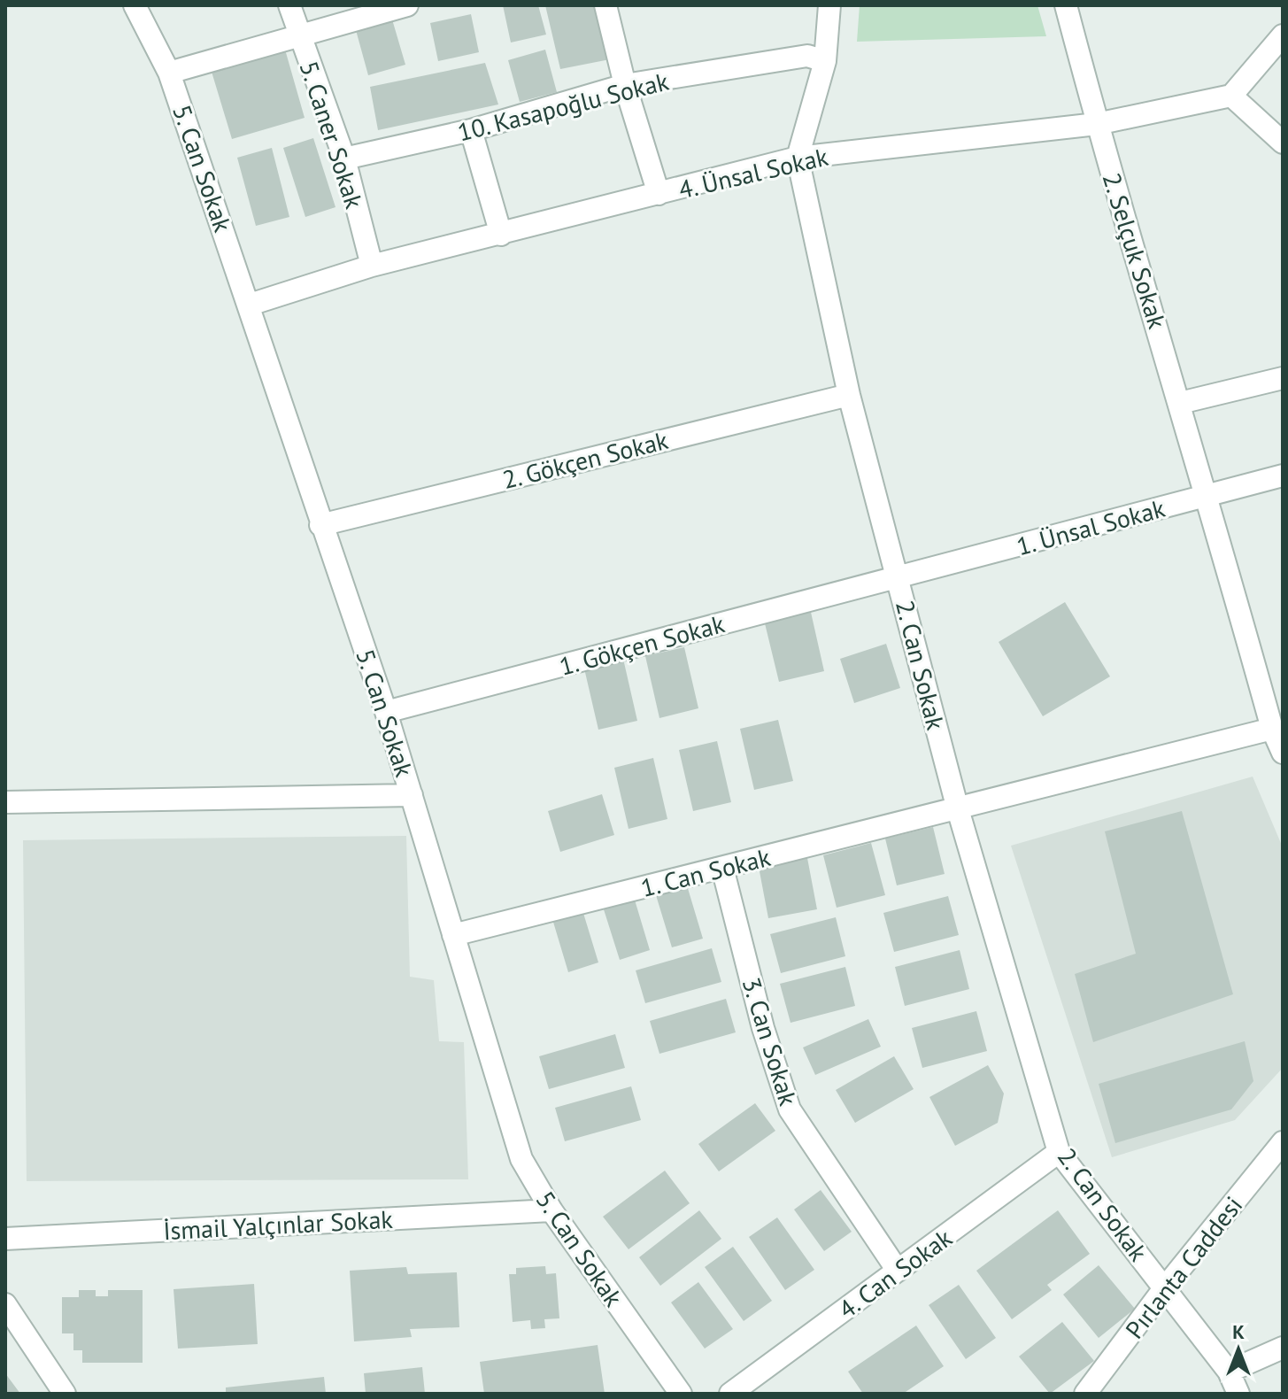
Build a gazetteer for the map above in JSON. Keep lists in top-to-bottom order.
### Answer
{
  "streets": {
    "street": [
      "10. Kasapoğlu Sokak",
      "5. Caner Sokak",
      "5. Can Sokak",
      "4. Ünsal Sokak",
      "2. Selçuk Sokak",
      "2. Gökçen Sokak",
      "1. Ünsal Sokak",
      "1. Gökçen Sokak",
      "2. Can Sokak",
      "1. Can Sokak",
      "3. Can Sokak",
      "İsmail Yalçınlar Sokak",
      "Pırlanta Caddesi",
      "4. Can Sokak"
    ]
  },
  "crossings": [
    ["10. Kasapoğlu Sokak", "5. Caner Sokak"],
    ["10. Kasapoğlu Sokak", "2. Can Sokak"],
    ["5. Caner Sokak", "4. Ünsal Sokak"],
    ["5. Can Sokak", "4. Ünsal Sokak"],
    ["5. Can Sokak", "2. Gökçen Sokak"],
    ["5. Can Sokak", "1. Gökçen Sokak"],
    ["5. Can Sokak", "1. Can Sokak"],
    ["5. Can Sokak", "İsmail Yalçınlar Sokak"],
    ["4. Ünsal Sokak", "2. Selçuk Sokak"],
    ["4. Ünsal Sokak", "2. Can Sokak"],
    ["2. Selçuk Sokak", "1. Ünsal Sokak"],
    ["2. Gökçen Sokak", "2. Can Sokak"],
    ["1. Ünsal Sokak", "1. Gökçen Sokak"],
    ["1. Ünsal Sokak", "2. Can Sokak"],
    ["1. Gökçen Sokak", "2. Can Sokak"],
    ["2. Can Sokak", "1. Can Sokak"],
    ["2. Can Sokak", "Pırlanta Caddesi"],
    ["2. Can Sokak", "4. Can Sokak"],
    ["1. Can Sokak", "3. Can Sokak"],
    ["3. Can Sokak", "4. Can Sokak"]
  ],
  "north": "top"
}
